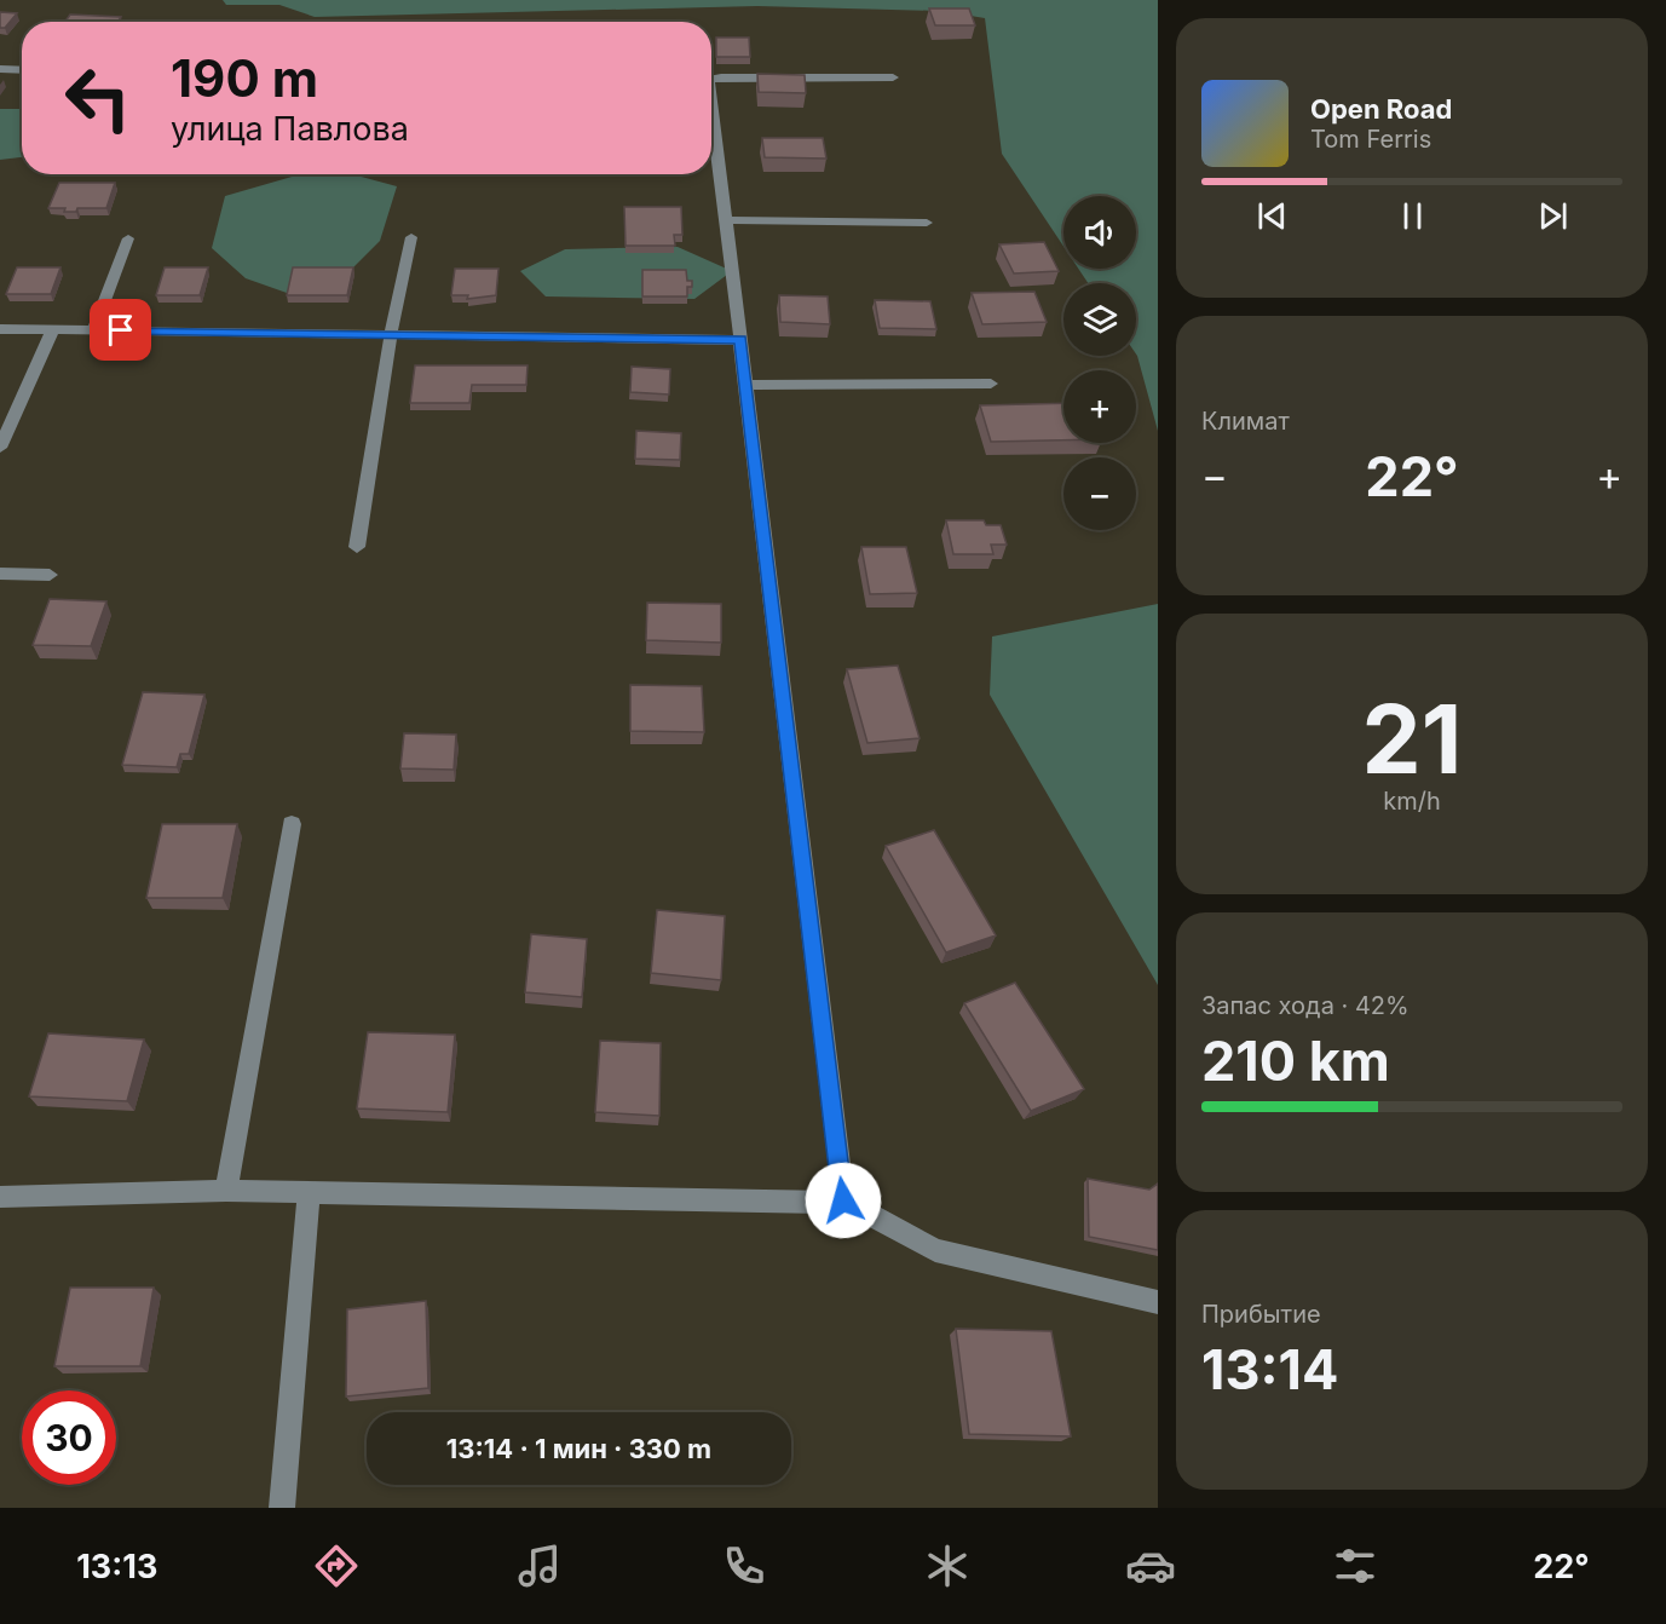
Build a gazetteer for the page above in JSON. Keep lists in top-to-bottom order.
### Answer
{
  "page": {
    "turn": ["190 m", "улица Павлова"],
    "song": ["Open Road", "Tom Ferris"],
    "map_buttons": ["+", "−"],
    "tile": [
      "Климат",
      ["21", "km/h"],
      ["Запас хода · 42%", "210 km"],
      ["Прибытие", "13:14"]
    ],
    "heat": ["−", "22°", "+"],
    "limit": "30",
    "trip": "13:14 · 1 мин · 330 m",
    "tabs": ["13:13", "22°"]
  }
}
